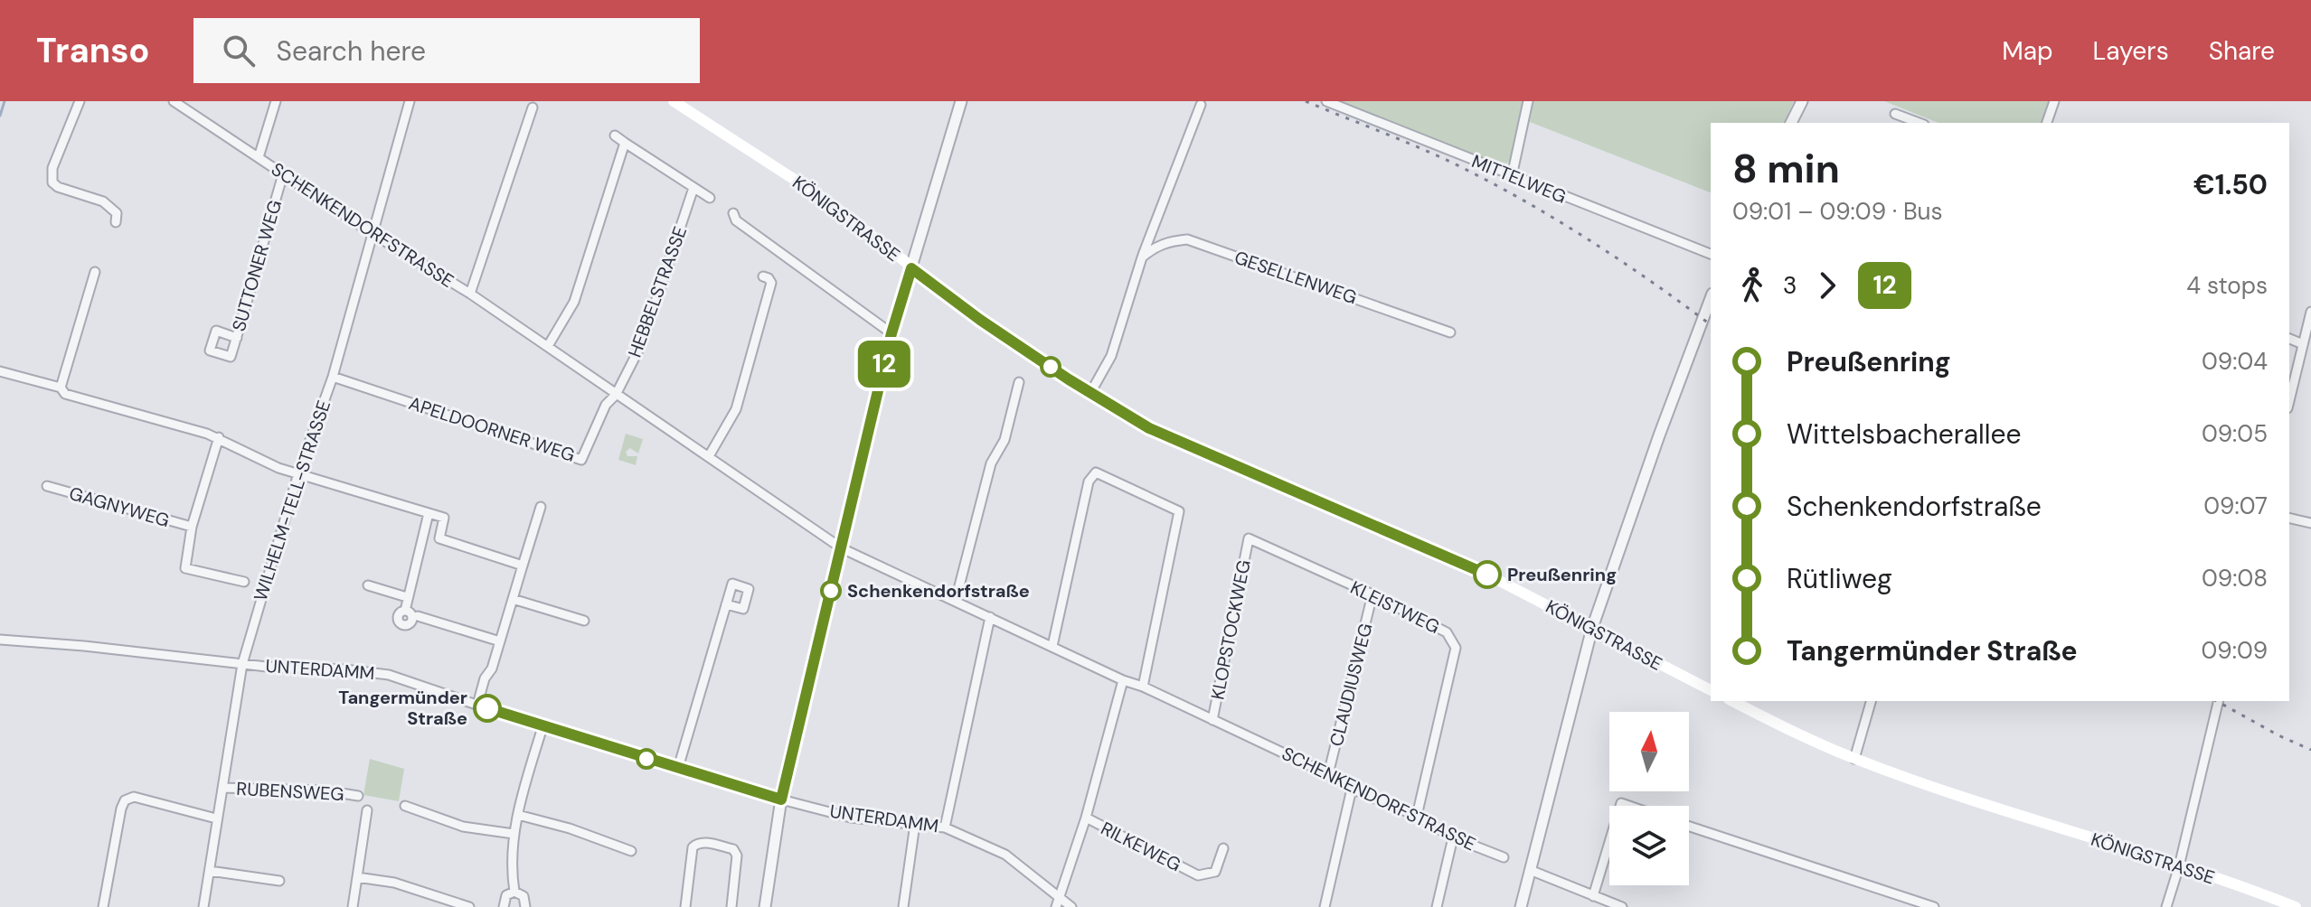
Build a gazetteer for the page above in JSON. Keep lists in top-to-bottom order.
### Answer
{
  "streets": {
    "main road": ["KÖNIGSTRASSE"],
    "street": [
      "MITTELWEG",
      "SCHENKENDORFSTRASSE",
      "SUTTONER WEG",
      "GESELLENWEG",
      "HEBBELSTRASSE",
      "APELDOORNER WEG",
      "WILHELM-TELL-STRASSE",
      "GAGNYWEG",
      "KLEISTWEG",
      "KLOPSTOCKWEG",
      "UNTERDAMM",
      "CLAUDIUSWEG",
      "RUBENSWEG",
      "RILKEWEG"
    ]
  },
  "crossings": [
    ["SCHENKENDORFSTRASSE", "SUTTONER WEG"],
    ["SCHENKENDORFSTRASSE", "HEBBELSTRASSE"],
    ["SCHENKENDORFSTRASSE", "APELDOORNER WEG"],
    ["SCHENKENDORFSTRASSE", "WILHELM-TELL-STRASSE"],
    ["SCHENKENDORFSTRASSE", "KLEISTWEG"],
    ["SCHENKENDORFSTRASSE", "KLOPSTOCKWEG"],
    ["SCHENKENDORFSTRASSE", "CLAUDIUSWEG"],
    ["SCHENKENDORFSTRASSE", "RILKEWEG"],
    ["HEBBELSTRASSE", "APELDOORNER WEG"],
    ["APELDOORNER WEG", "WILHELM-TELL-STRASSE"],
    ["WILHELM-TELL-STRASSE", "UNTERDAMM"],
    ["WILHELM-TELL-STRASSE", "RUBENSWEG"],
    ["KLEISTWEG", "KLOPSTOCKWEG"],
    ["KLEISTWEG", "CLAUDIUSWEG"],
    ["UNTERDAMM", "RILKEWEG"]
  ],
  "places": ["Preußenring", "Schenkendorfstraße", "Tangermünder Straße"],
  "lines": ["bus line 12"],
  "north": "top",
  "page": {
    "header": "Transo",
    "search": "Search here",
    "nav": ["Map", "Layers", "Share"],
    "on_map": "12",
    "heading": ["8 min", "09:01 – 09:09 · Bus", "€1.50"],
    "legs": ["3", "12", "4 stops"],
    "list": [
      {
        "name": "Preußenring",
        "value": "09:04"
      },
      {
        "name": "Wittelsbacherallee",
        "value": "09:05"
      },
      {
        "name": "Schenkendorfstraße",
        "value": "09:07"
      },
      {
        "name": "Rütliweg",
        "value": "09:08"
      },
      {
        "name": "Tangermünder Straße",
        "value": "09:09"
      }
    ]
  }
}
